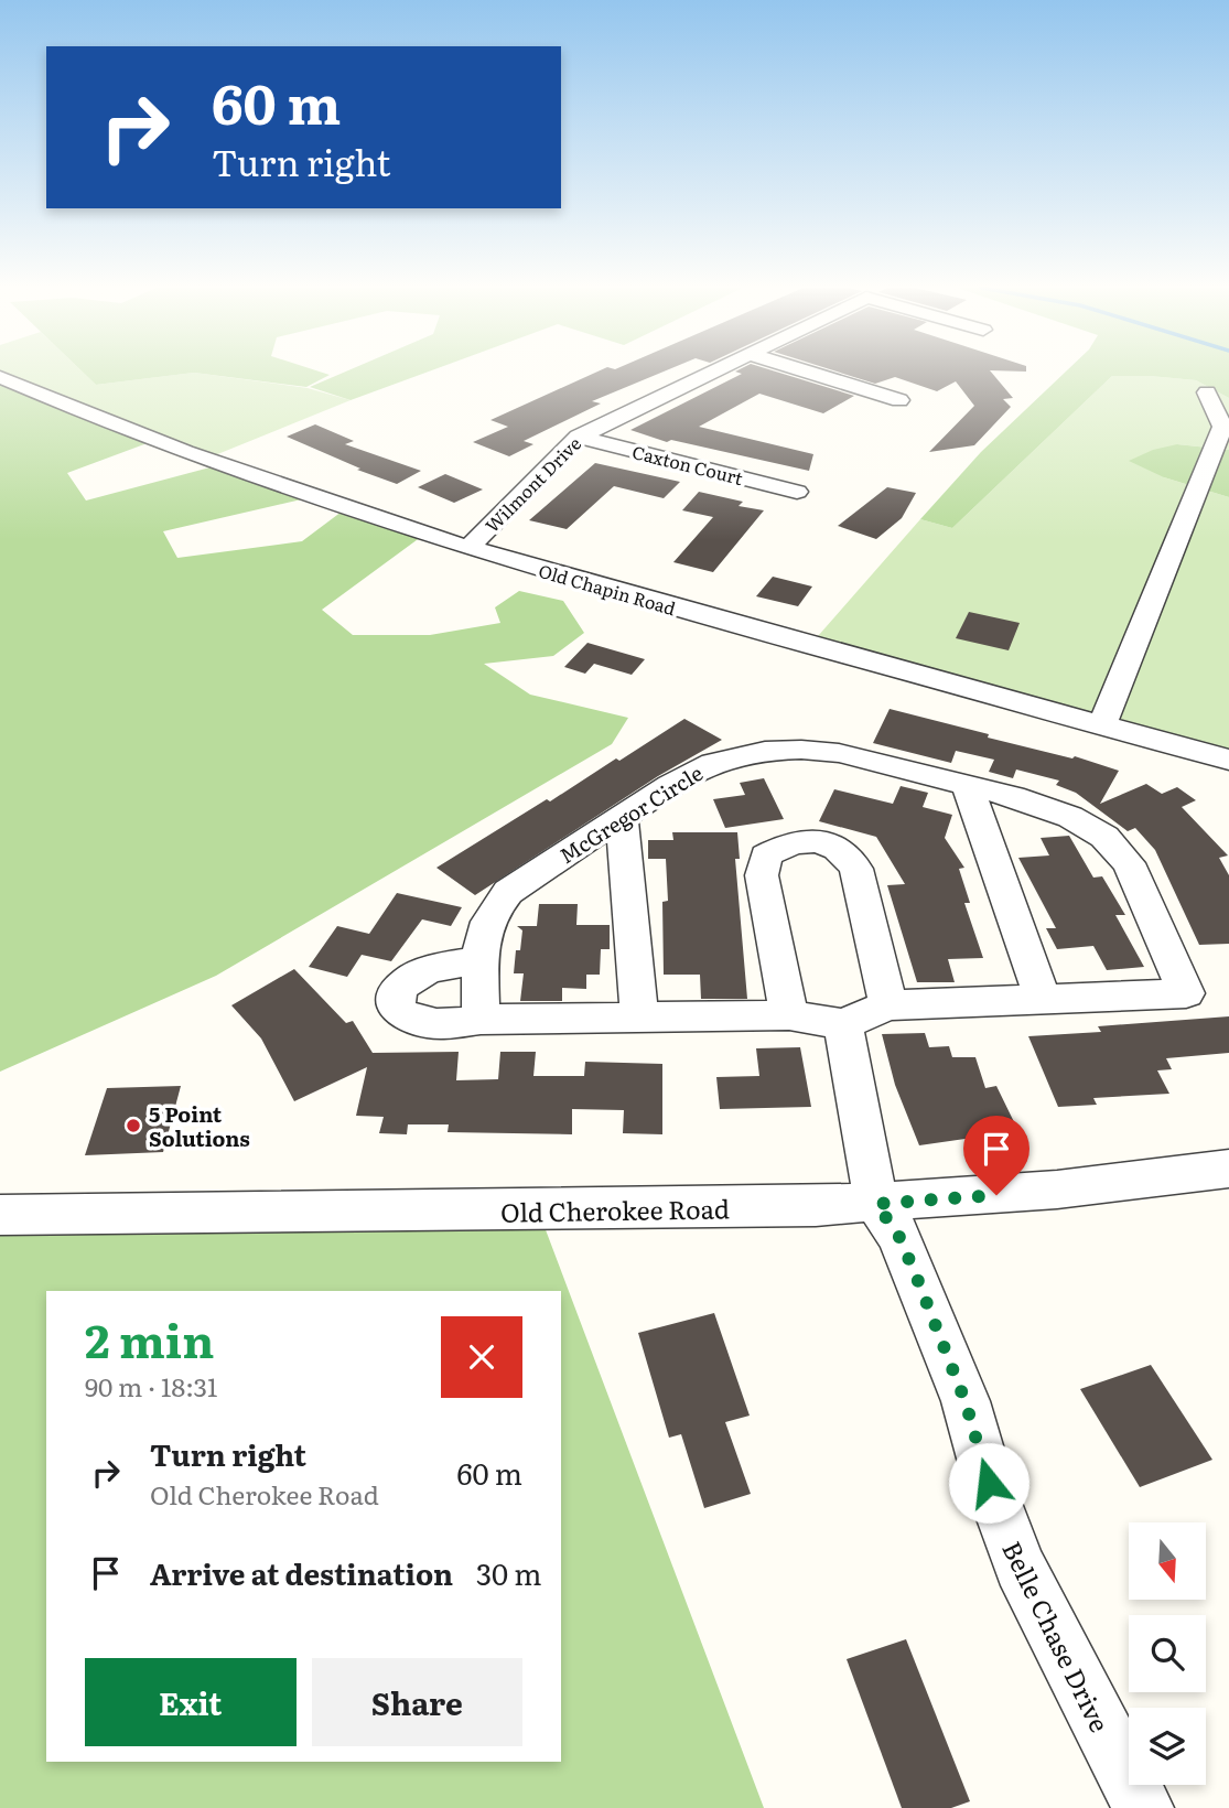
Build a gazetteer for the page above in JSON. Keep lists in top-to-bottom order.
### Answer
{
  "streets": {
    "street": [
      "Caxton Court",
      "Wilmont Drive",
      "Old Chapin Road",
      "McGregor Circle",
      "Old Cherokee Road",
      "Belle Chase Drive"
    ]
  },
  "crossings": [
    ["Caxton Court", "Wilmont Drive"],
    ["Wilmont Drive", "Old Chapin Road"],
    ["Old Cherokee Road", "Belle Chase Drive"]
  ],
  "places": ["5 Point Solutions"],
  "north": "bottom",
  "page": {
    "turn": ["60 m", "Turn right"],
    "heading": ["2 min", "90 m · 18:31"],
    "list": [
      {
        "name": "Turn right",
        "note": "Old Cherokee Road",
        "value": "60 m"
      },
      {
        "name": "Arrive at destination",
        "value": "30 m"
      }
    ],
    "buttons": ["Exit", "Share"]
  }
}
